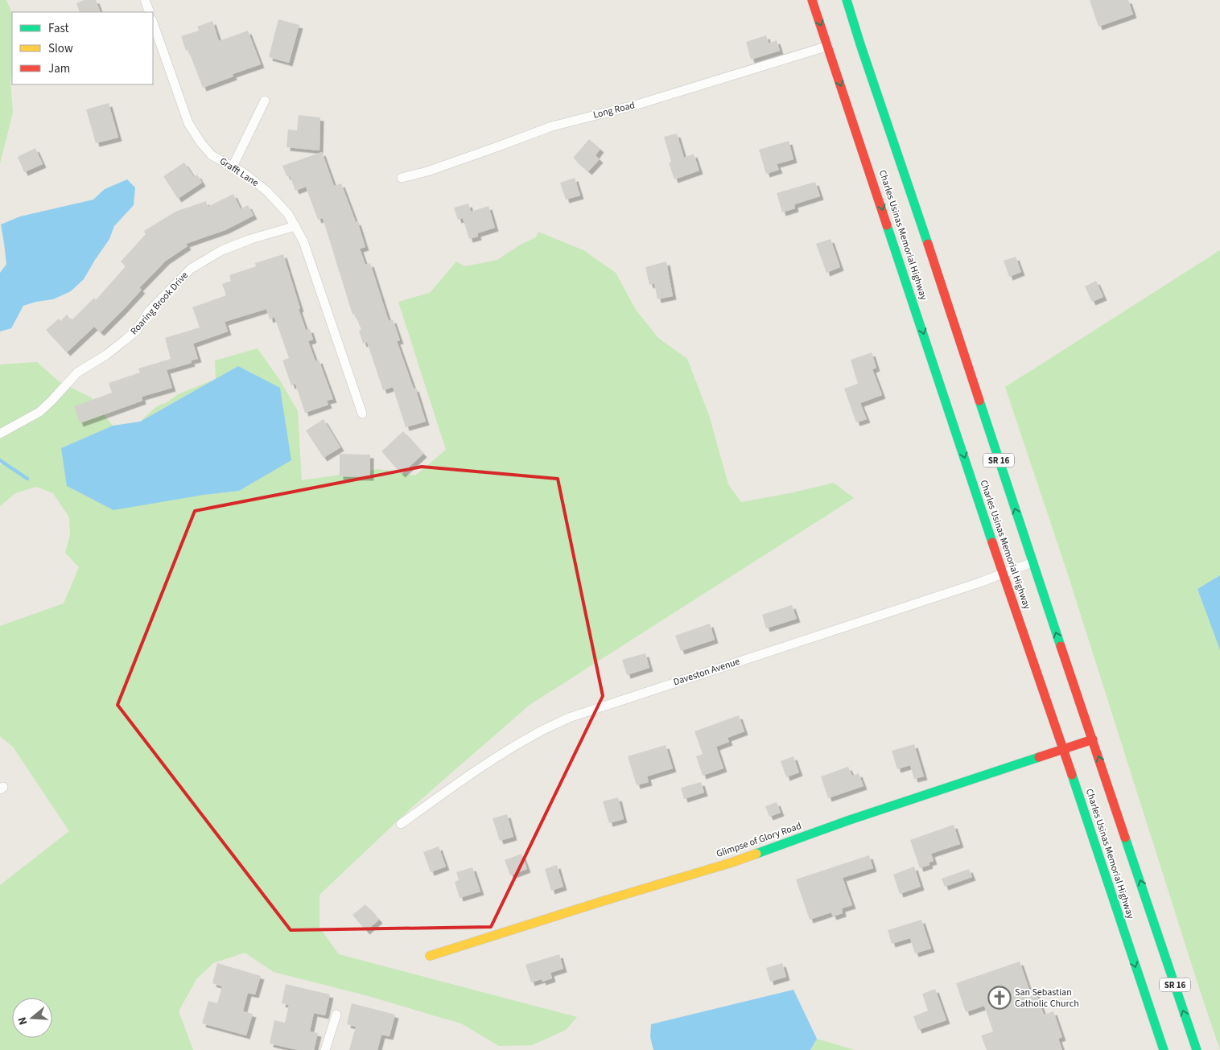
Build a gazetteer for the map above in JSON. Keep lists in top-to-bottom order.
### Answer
{
  "streets": {
    "main road": ["Charles Usinas Memorial Highway", "SR 16", "Glimpse of Glory Road"],
    "street": [
      "Long Road",
      "Grafft Lane",
      "Roaring Brook Drive",
      "Daveston Avenue"
    ]
  },
  "crossings": [
    ["Long Road", "Charles Usinas Memorial Highway"],
    ["Grafft Lane", "Roaring Brook Drive"],
    ["Charles Usinas Memorial Highway", "Daveston Avenue"],
    ["Charles Usinas Memorial Highway", "Glimpse of Glory Road"]
  ],
  "places": {
    "church": ["San Sebastian Catholic Church"]
  },
  "legend": ["Fast", "Slow", "Jam"],
  "north": "left"
}
